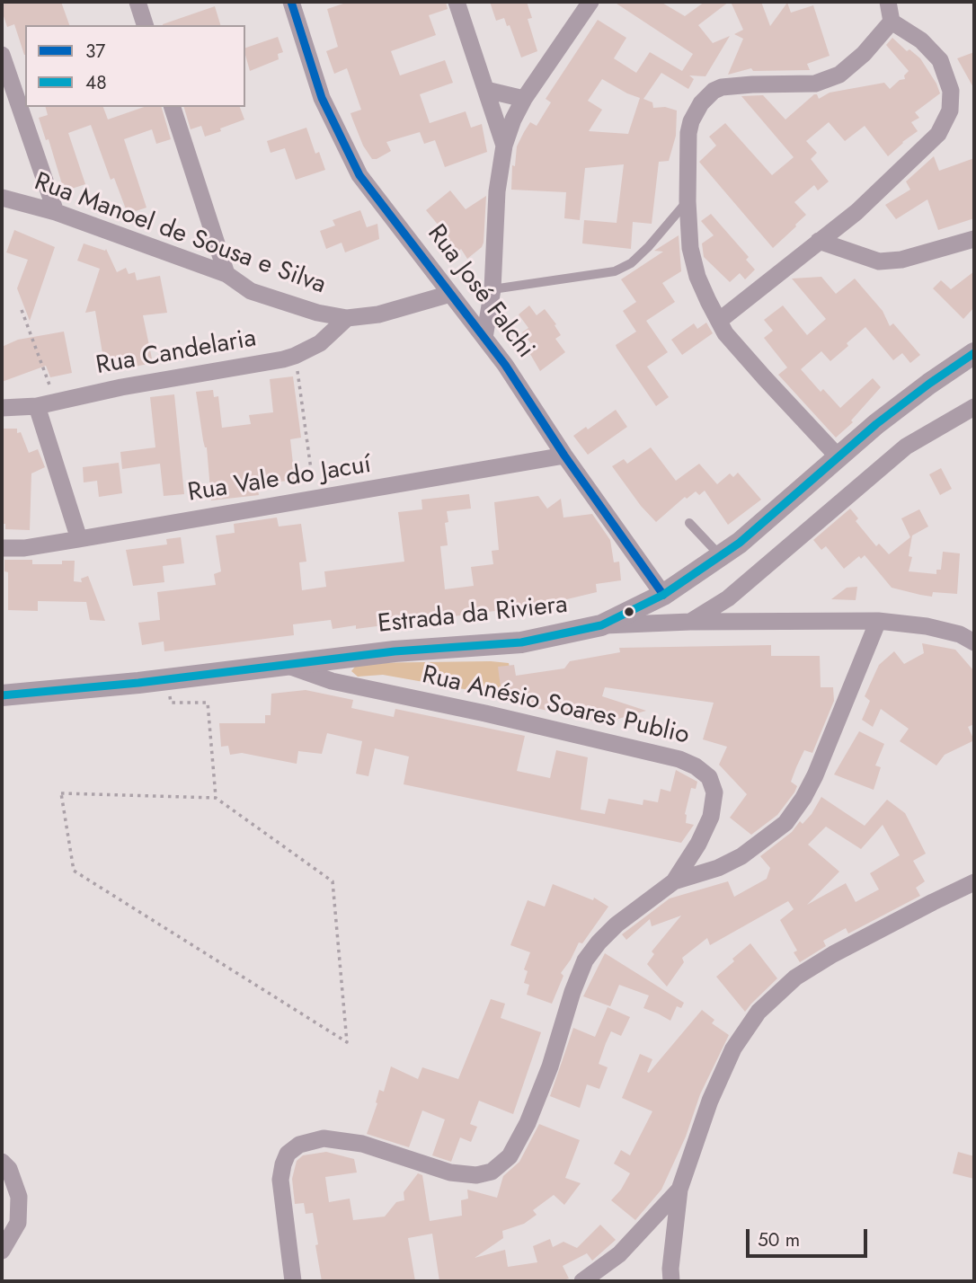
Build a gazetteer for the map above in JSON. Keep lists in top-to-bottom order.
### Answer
{
  "streets": {
    "street": [
      "Rua Manoel de Sousa e Silva",
      "Rua José Falchi",
      "Rua Candelaria",
      "Rua Vale do Jacuí",
      "Estrada da Riviera",
      "Rua Anésio Soares Publio"
    ]
  },
  "crossings": [
    ["Rua Manoel de Sousa e Silva", "Rua José Falchi"],
    ["Rua Manoel de Sousa e Silva", "Rua Candelaria"],
    ["Rua José Falchi", "Rua Vale do Jacuí"],
    ["Rua José Falchi", "Estrada da Riviera"],
    ["Estrada da Riviera", "Rua Anésio Soares Publio"]
  ],
  "lines": ["transit line 37", "transit line 48"],
  "legend": ["37", "48"],
  "scale_bar": "50 m"
}
